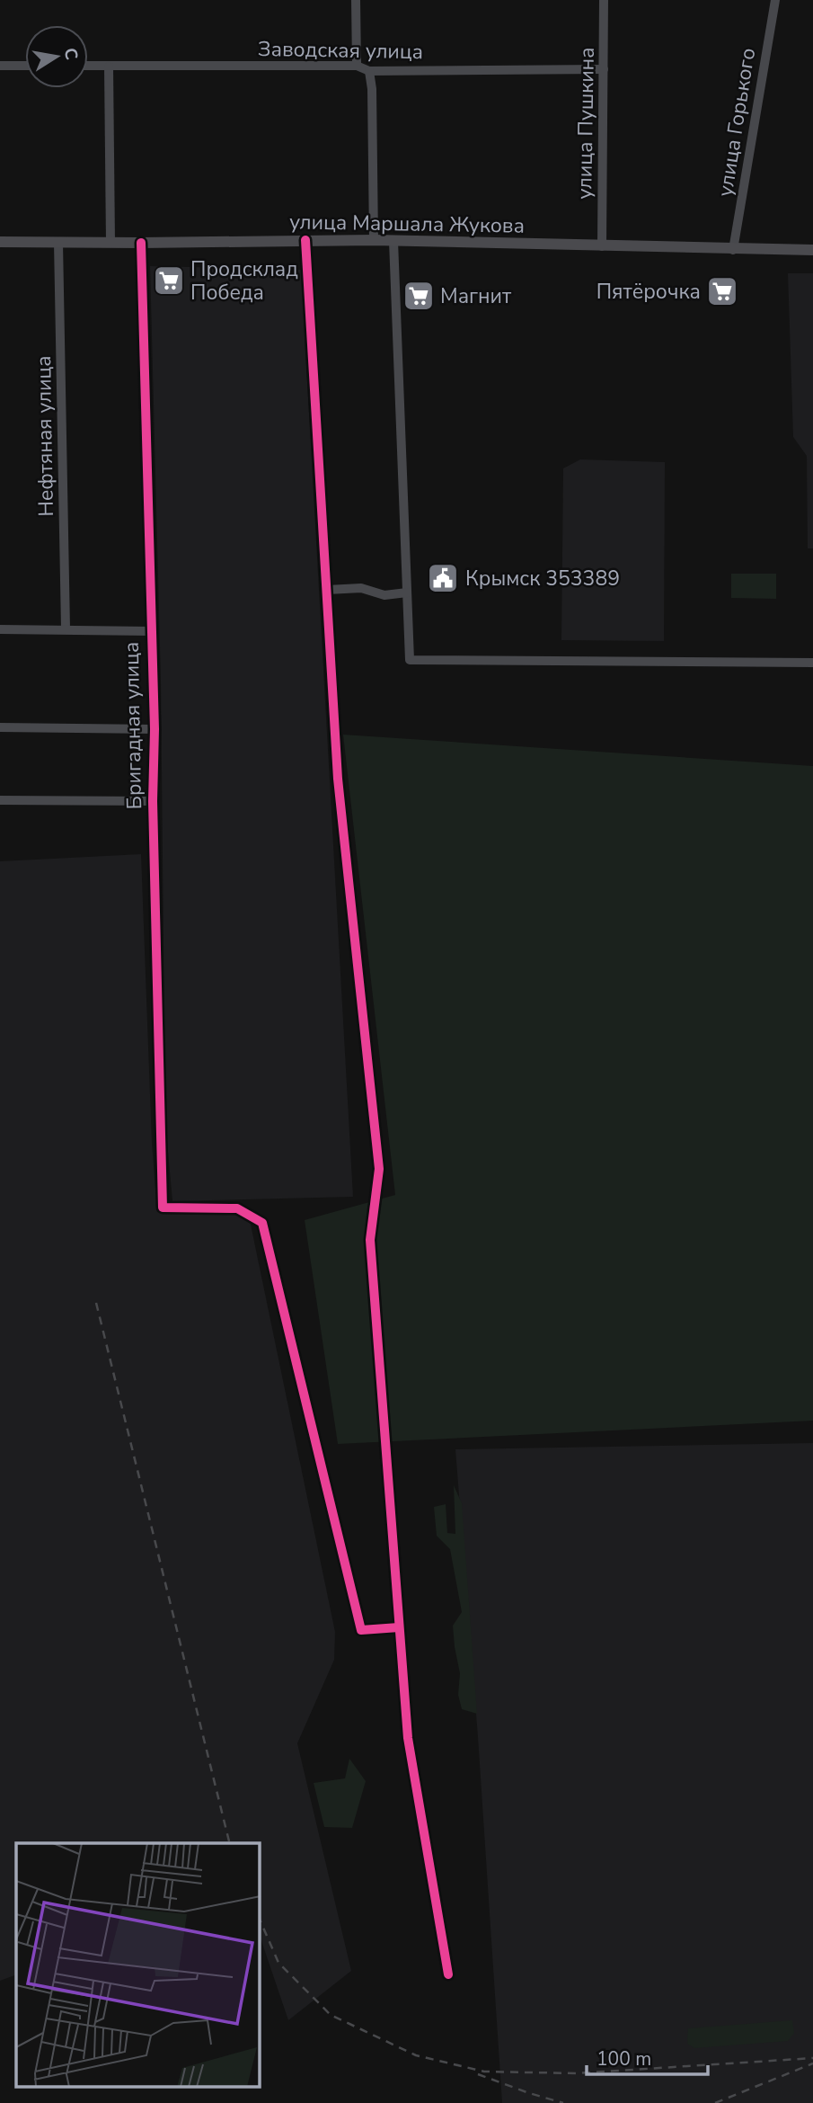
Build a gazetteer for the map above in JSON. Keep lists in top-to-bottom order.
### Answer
{
  "streets": {
    "main road": ["улица Маршала Жукова"],
    "street": [
      "Заводская улица",
      "улица Горького",
      "улица Пушкина",
      "Нефтяная улица",
      "Бригадная улица"
    ]
  },
  "crossings": [
    ["Заводская улица", "улица Пушкина"],
    ["улица Горького", "улица Маршала Жукова"],
    ["улица Пушкина", "улица Маршала Жукова"],
    ["улица Маршала Жукова", "Нефтяная улица"],
    ["улица Маршала Жукова", "Бригадная улица"]
  ],
  "places": {
    "supermarket": ["Продсклад Победа", "Пятёрочка", "Магнит"],
    "public building": ["Крымск 353389"]
  },
  "scale_bar": "100 m",
  "north": "right"
}
